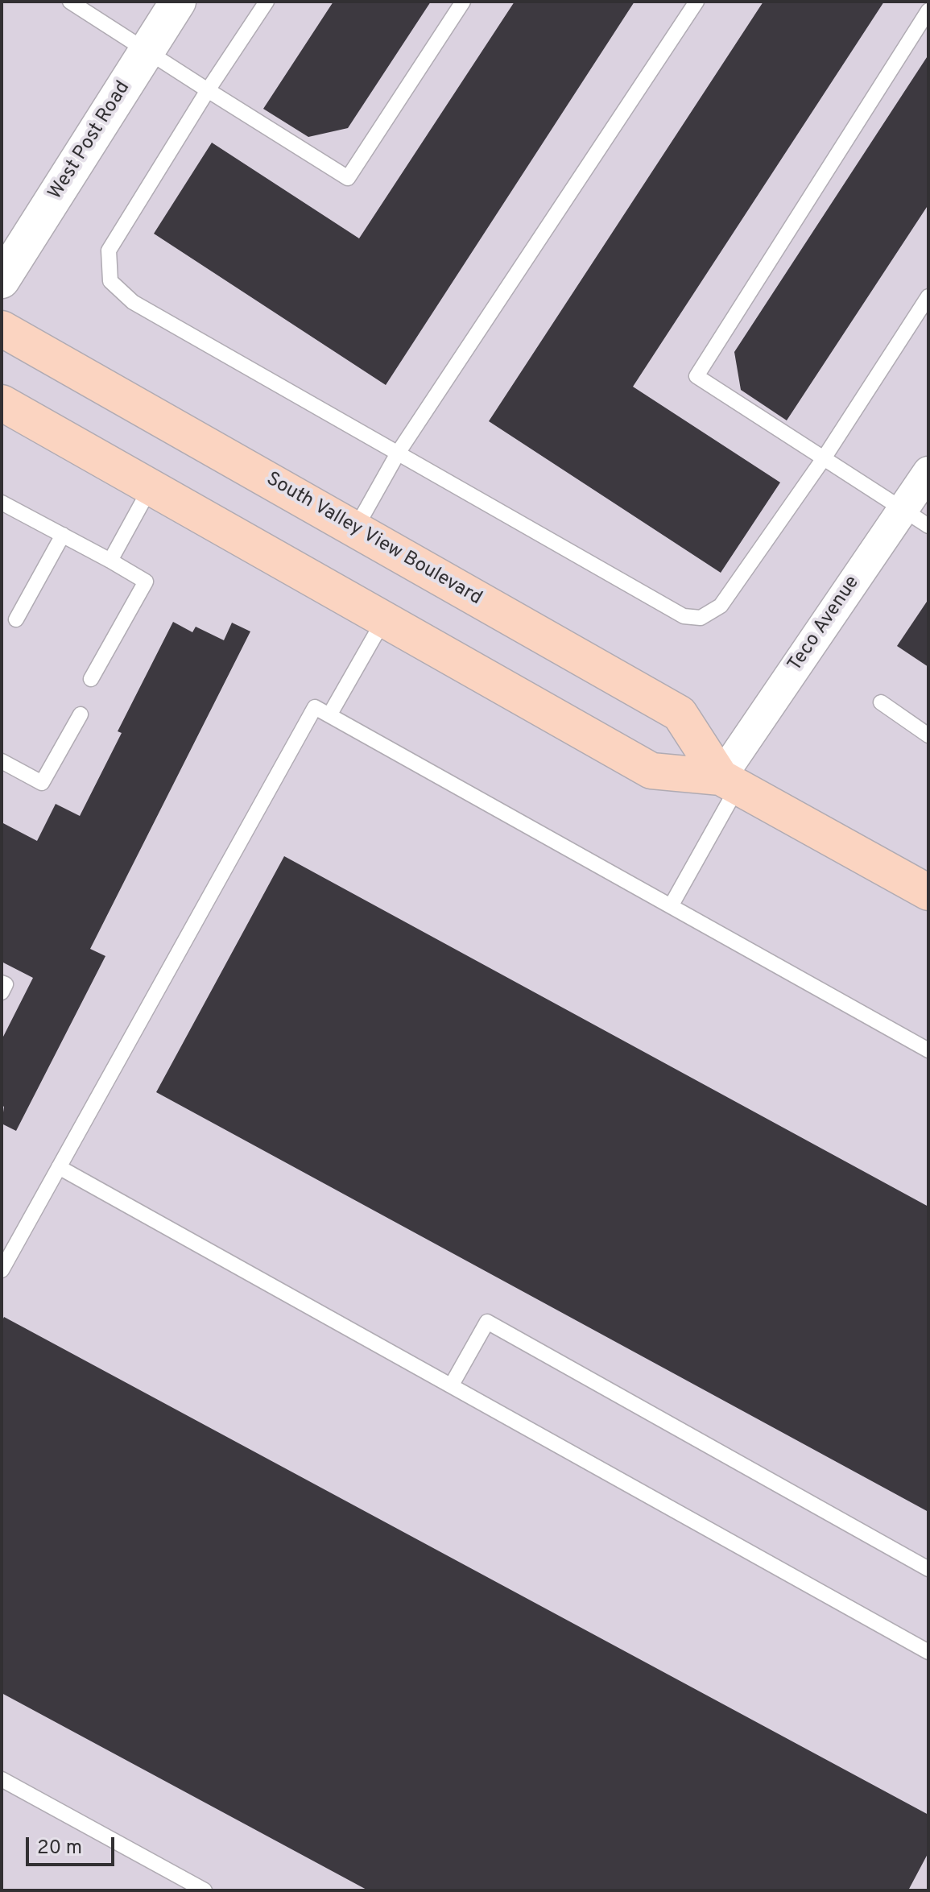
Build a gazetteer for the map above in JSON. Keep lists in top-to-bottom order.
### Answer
{
  "streets": {
    "main road": ["South Valley View Boulevard"],
    "street": ["West Post Road", "Teco Avenue"]
  },
  "crossings": [
    ["South Valley View Boulevard", "Teco Avenue"]
  ],
  "scale_bar": "20 m"
}
